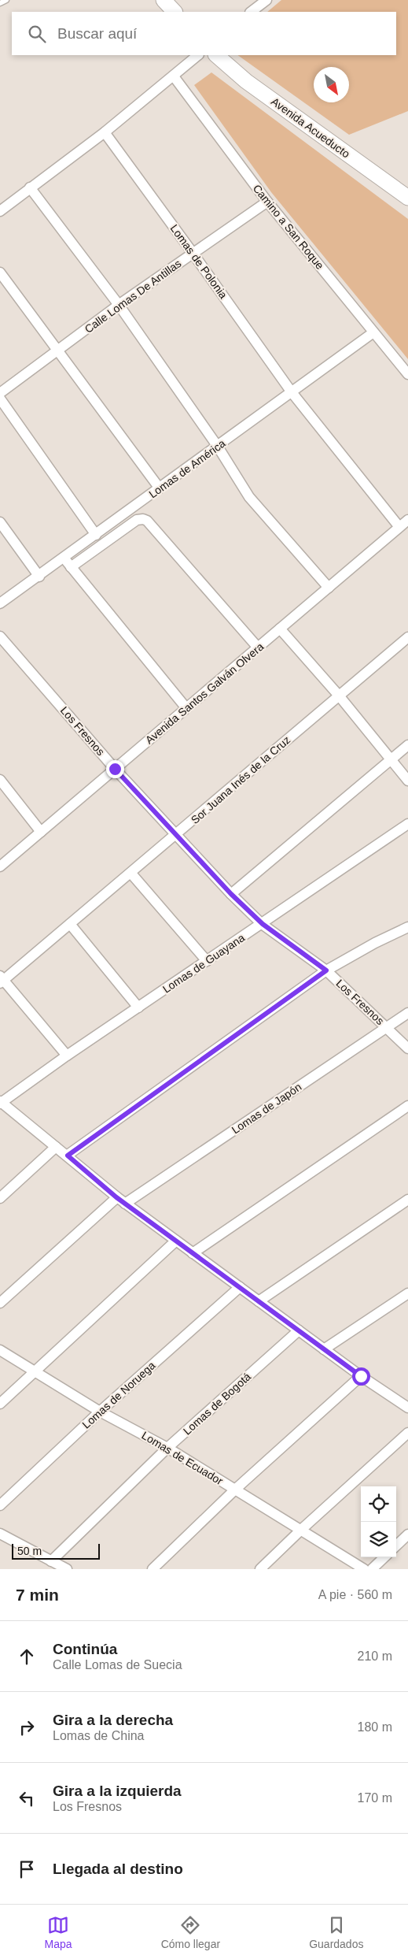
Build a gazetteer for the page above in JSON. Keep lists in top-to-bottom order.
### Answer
{
  "streets": {
    "street": [
      "Avenida Acueducto",
      "Camino a San Roque",
      "Lomas de Polonia",
      "Calle Lomas De Antillas",
      "Lomas de América",
      "Avenida Santos Galván Olvera",
      "Los Fresnos",
      "Sor Juana Inés de la Cruz",
      "Lomas de Guayana",
      "Lomas de Japón",
      "Lomas de Noruega",
      "Lomas de Bogotá",
      "Lomas de Ecuador"
    ]
  },
  "crossings": [
    ["Camino a San Roque", "Calle Lomas De Antillas"],
    ["Camino a San Roque", "Lomas de América"],
    ["Lomas de Polonia", "Calle Lomas De Antillas"],
    ["Lomas de Polonia", "Lomas de América"],
    ["Lomas de Polonia", "Avenida Santos Galván Olvera"],
    ["Avenida Santos Galván Olvera", "Los Fresnos"],
    ["Los Fresnos", "Sor Juana Inés de la Cruz"],
    ["Los Fresnos", "Lomas de Guayana"],
    ["Los Fresnos", "Lomas de Japón"],
    ["Lomas de Noruega", "Lomas de Ecuador"],
    ["Lomas de Bogotá", "Lomas de Ecuador"]
  ],
  "scale_bar": "50 m",
  "north": "bottom right",
  "page": {
    "search": "Buscar aquí",
    "scale": "50 m",
    "heading": ["7 min", "A pie · 560 m"],
    "list": [
      ["Continúa", "Calle Lomas de Suecia", "210 m"],
      ["Gira a la derecha", "Lomas de China", "180 m"],
      ["Gira a la izquierda", "Los Fresnos", "170 m"],
      "Llegada al destino"
    ],
    "nav": ["Mapa", "Cómo llegar", "Guardados"]
  }
}
